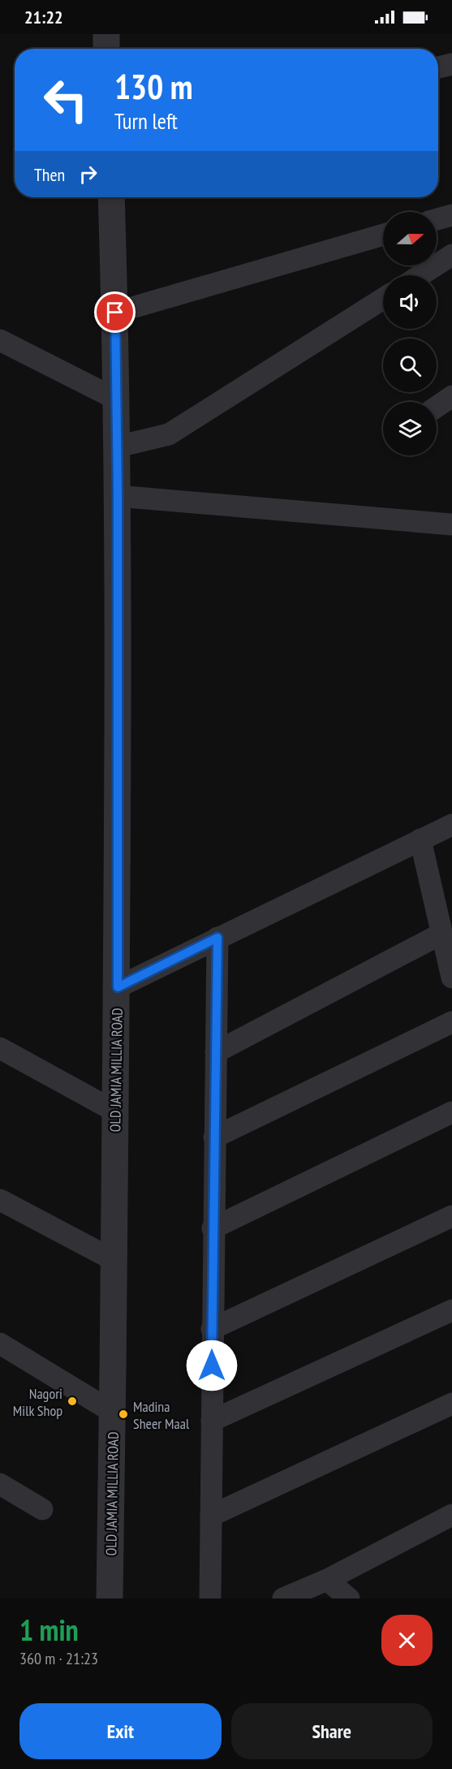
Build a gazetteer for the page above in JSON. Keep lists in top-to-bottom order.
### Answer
{
  "streets": {
    "street": ["OLD JAMIA MILLIA ROAD"]
  },
  "places": ["Nagori Milk Shop", "Madina Sheer Maal"],
  "north": "right",
  "page": {
    "status": "21:22",
    "turn": ["130 m", "Turn left"],
    "then": "Then",
    "heading": ["1 min", "360 m · 21:23"],
    "buttons": ["Exit", "Share"]
  }
}
